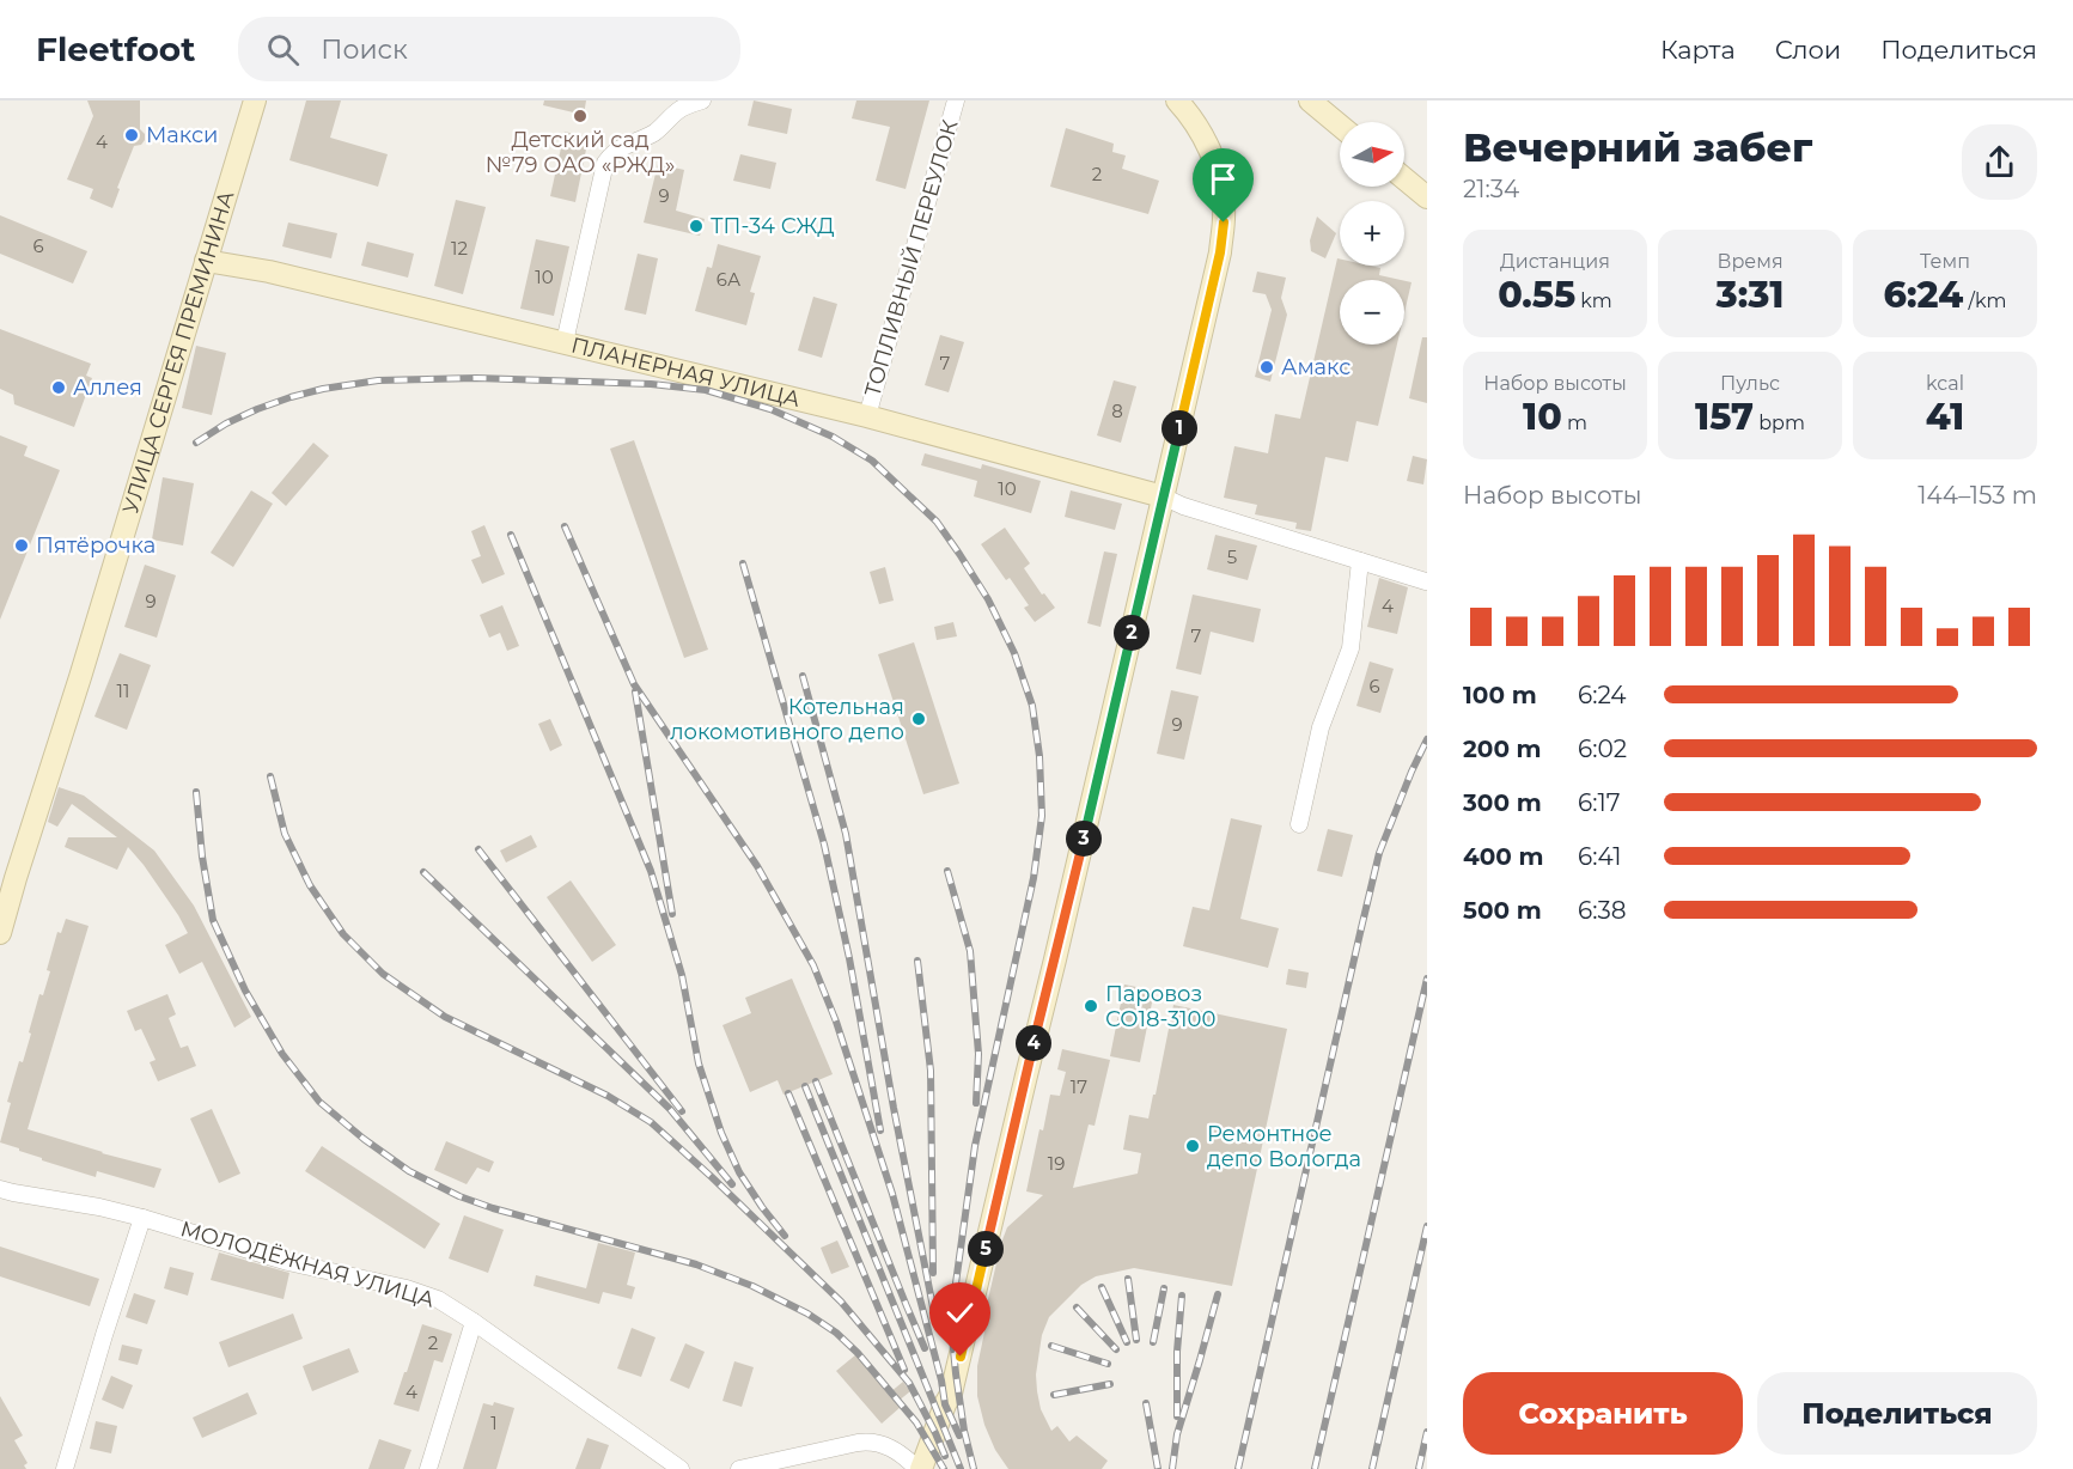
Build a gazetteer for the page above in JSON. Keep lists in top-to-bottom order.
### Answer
{
  "streets": {
    "street": [
      "ТОПЛИВНЫЙ ПЕРЕУЛОК",
      "УЛИЦА СЕРГЕЯ ПРЕМИНИНА",
      "ПЛАНЕРНАЯ УЛИЦА",
      "МОЛОДЁЖНАЯ УЛИЦА"
    ]
  },
  "crossings": [
    ["ТОПЛИВНЫЙ ПЕРЕУЛОК", "ПЛАНЕРНАЯ УЛИЦА"],
    ["УЛИЦА СЕРГЕЯ ПРЕМИНИНА", "ПЛАНЕРНАЯ УЛИЦА"]
  ],
  "places": [
    "Детский сад №79 ОАО «РЖД»",
    "Макси",
    "ТП-34 СЖД",
    "Амакс",
    "Аллея",
    "Пятёрочка",
    "Котельная локомотивного депо",
    "Паровоз СО18-3100",
    "Ремонтное депо Вологда"
  ],
  "house_numbers": [
    "4",
    "2",
    "9",
    "6",
    "12",
    "10",
    "6А",
    "7",
    "8",
    "10",
    "5",
    "9",
    "4",
    "7",
    "6",
    "11",
    "9",
    "17",
    "19",
    "2",
    "4",
    "1"
  ],
  "north": "right",
  "page": {
    "header": "Fleetfoot",
    "search": "Поиск",
    "nav": ["Карта", "Слои", "Поделиться"],
    "heading": ["Вечерний забег", "21:34"],
    "map_buttons": ["+", "−"],
    "stats": [
      ["Дистанция", "0.55 km"],
      ["Время", "3:31"],
      ["Темп", "6:24 /km"],
      ["Набор высоты", "10 m"],
      ["Пульс", "157 bpm"],
      ["kcal", "41"]
    ],
    "pins": [
      "1",
      "2",
      "3",
      "4",
      "5"
    ],
    "chart": ["Набор высоты", "144–153 m"],
    "list": [
      {
        "name": "100 m",
        "note": "6:24"
      },
      {
        "name": "200 m",
        "note": "6:02"
      },
      {
        "name": "300 m",
        "note": "6:17"
      },
      {
        "name": "400 m",
        "note": "6:41"
      },
      {
        "name": "500 m",
        "note": "6:38"
      }
    ],
    "buttons": ["Сохранить", "Поделиться"]
  }
}
